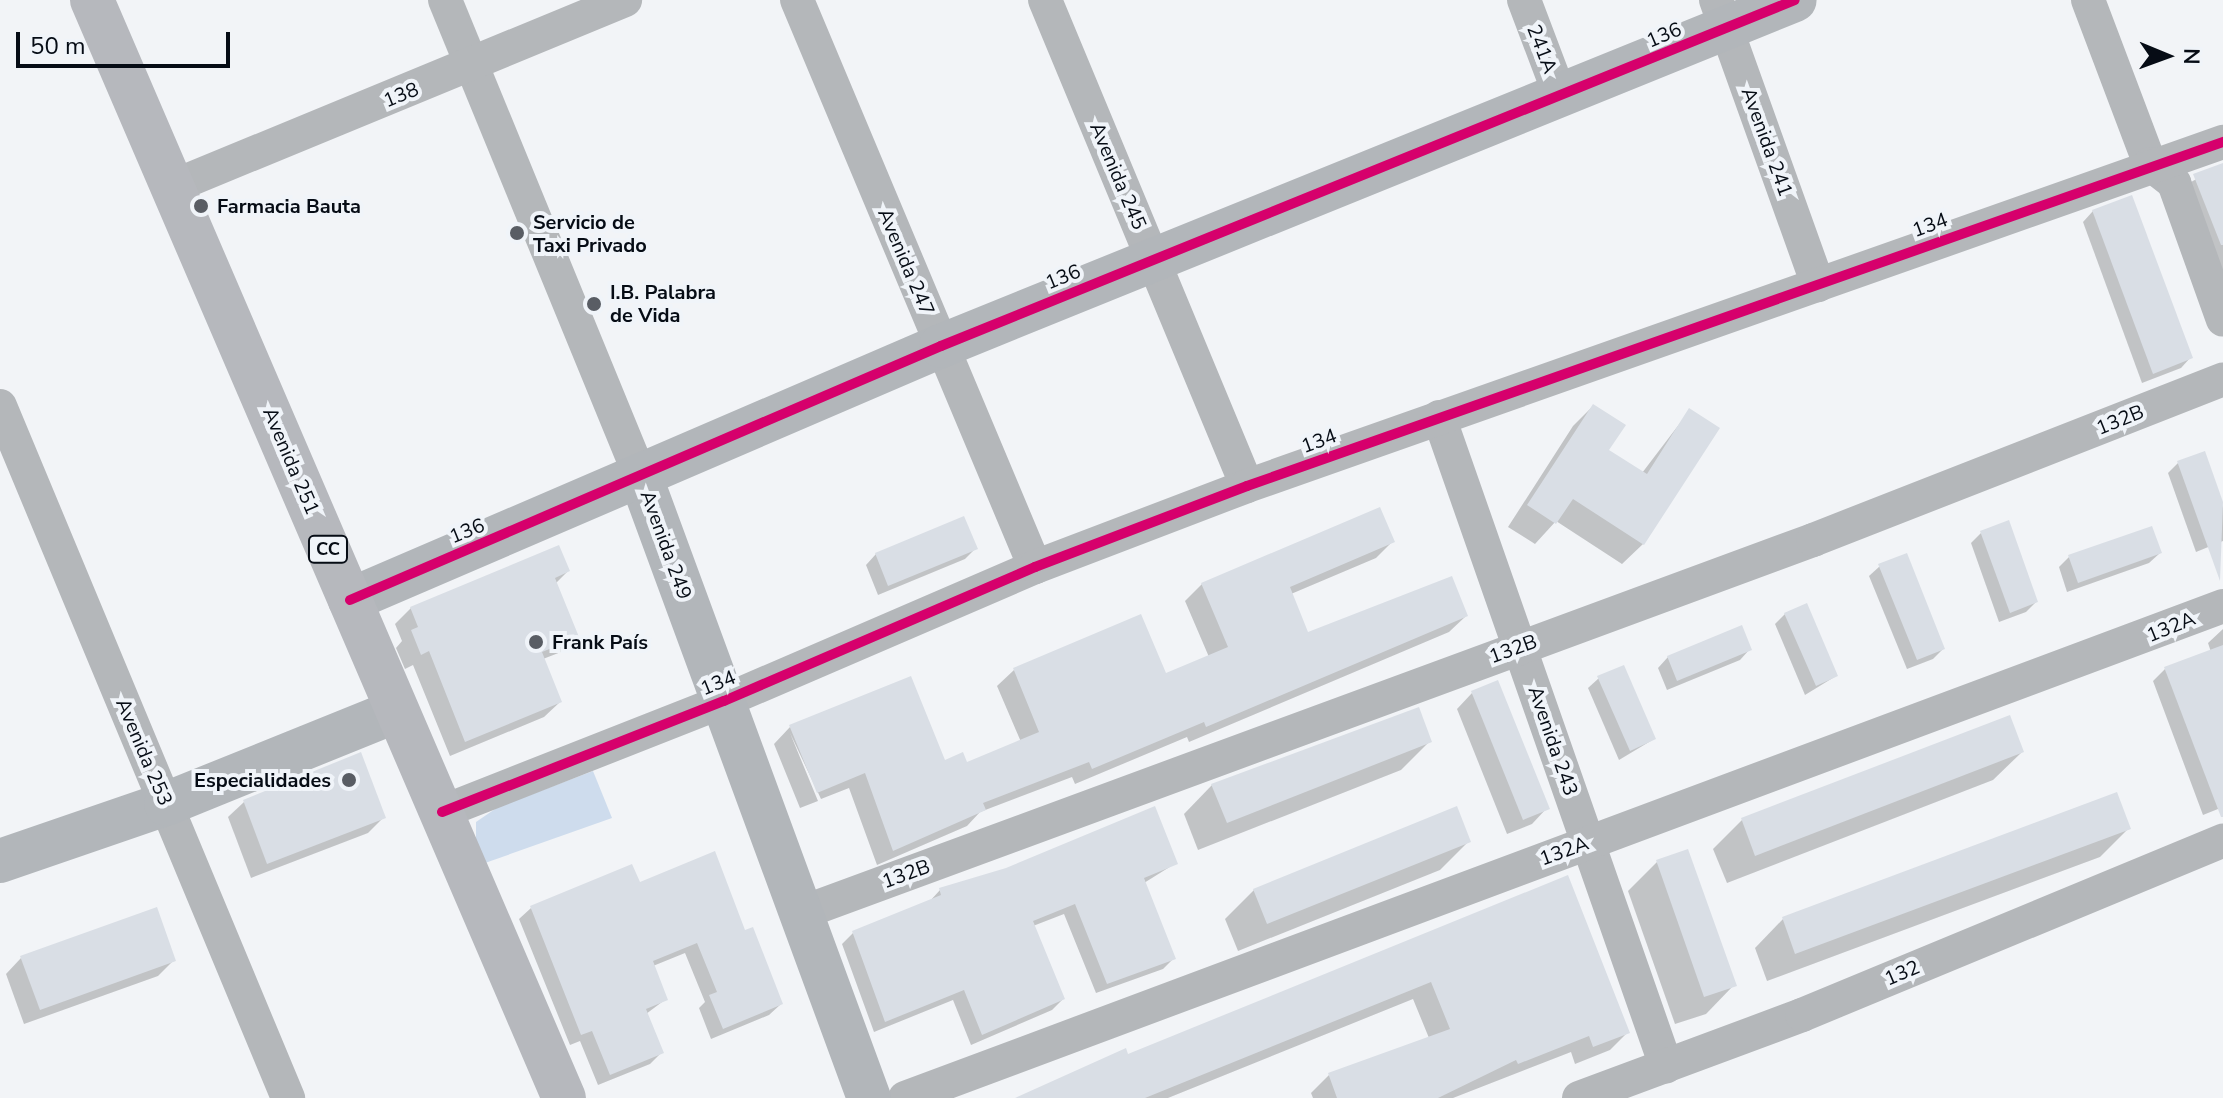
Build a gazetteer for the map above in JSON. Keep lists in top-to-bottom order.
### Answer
{
  "streets": {
    "main road": ["Avenida 251", "CC"],
    "street": [
      "136",
      "241A",
      "138",
      "Avenida 241",
      "Avenida 245",
      "134",
      "Avenida 247",
      "132B",
      "Avenida 249",
      "132A",
      "Avenida 243",
      "Avenida 253",
      "132"
    ]
  },
  "crossings": [
    ["136", "241A"],
    ["136", "Avenida 241"],
    ["136", "Avenida 245"],
    ["136", "Avenida 247"],
    ["136", "Avenida 251"],
    ["136", "Avenida 249"],
    ["138", "Avenida 251"],
    ["138", "Avenida 249"],
    ["Avenida 241", "134"],
    ["Avenida 245", "134"],
    ["134", "Avenida 247"],
    ["134", "Avenida 251"],
    ["134", "Avenida 249"],
    ["134", "Avenida 243"],
    ["132B", "Avenida 249"],
    ["132B", "Avenida 243"],
    ["132A", "Avenida 243"],
    ["Avenida 243", "132"]
  ],
  "places": [
    "Farmacia Bauta",
    "Servicio de Taxi Privado",
    "I.B. Palabra de Vida",
    "Frank País",
    "Especialidades"
  ],
  "scale_bar": "50 m",
  "north": "right"
}
